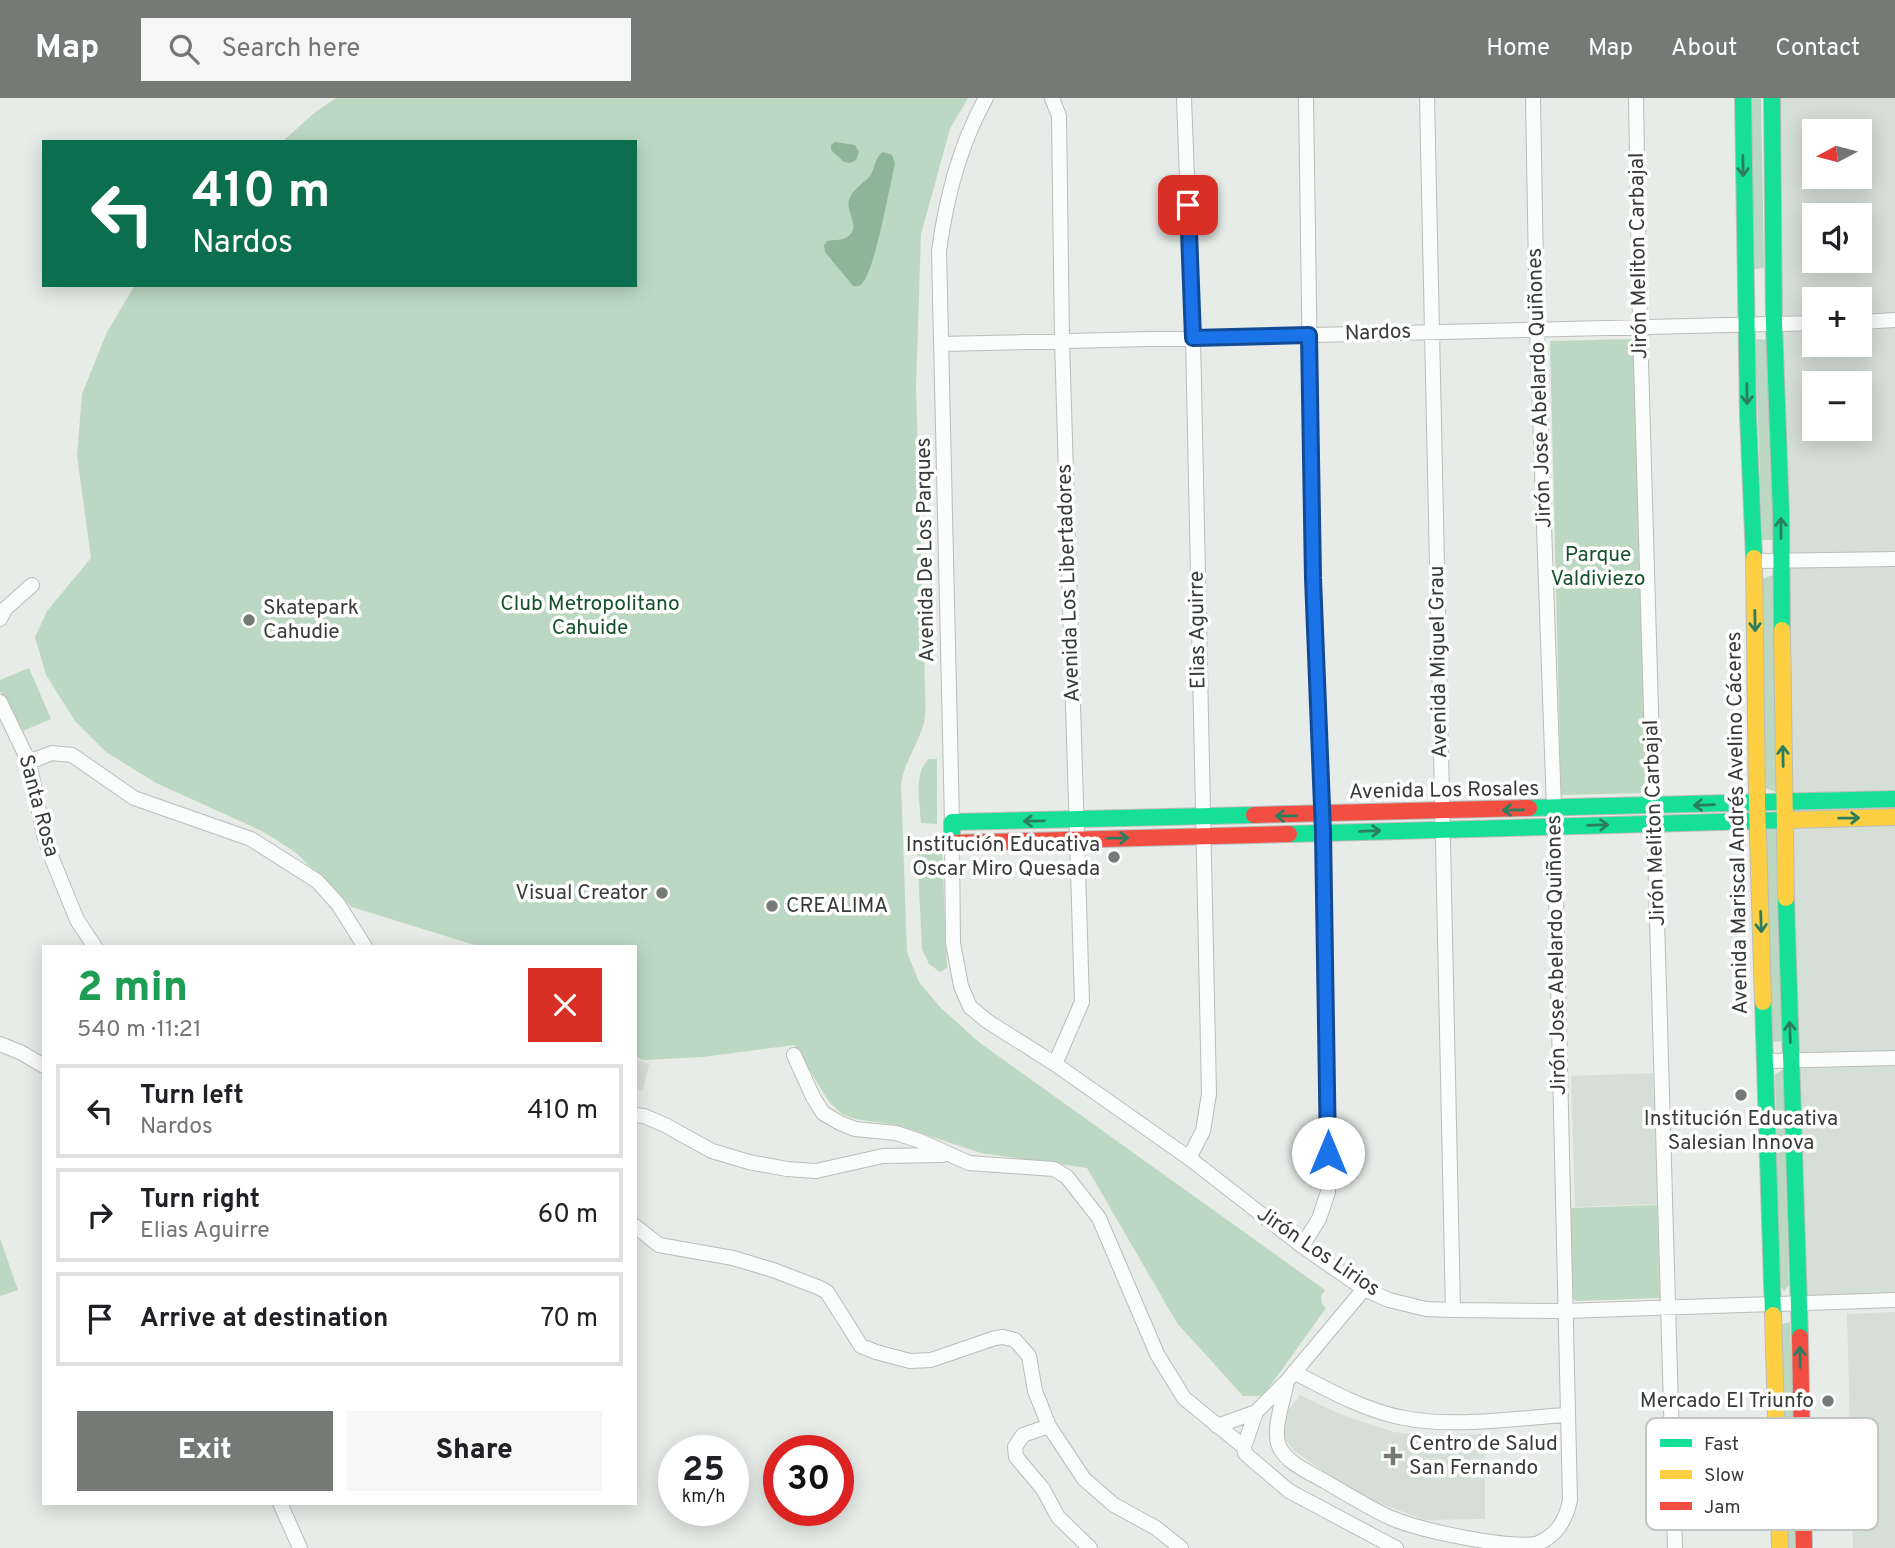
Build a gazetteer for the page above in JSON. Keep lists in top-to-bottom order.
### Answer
{
  "streets": {
    "street": [
      "Jirón Meliton Carbajal",
      "Nardos",
      "Jirón Jose Abelardo Quiñones",
      "Avenida De Los Parques",
      "Avenida Los Libertadores",
      "Elias Aguirre",
      "Avenida Miguel Grau",
      "Avenida Los Rosales",
      "Santa Rosa",
      "Avenida Mariscal Andrés Avelino Cáceres",
      "Jirón Los Lirios"
    ]
  },
  "crossings": [
    ["Jirón Meliton Carbajal", "Nardos"],
    ["Jirón Meliton Carbajal", "Avenida Los Rosales"],
    ["Jirón Meliton Carbajal", "Jirón Los Lirios"],
    ["Nardos", "Jirón Jose Abelardo Quiñones"],
    ["Nardos", "Avenida De Los Parques"],
    ["Nardos", "Avenida Los Libertadores"],
    ["Nardos", "Elias Aguirre"],
    ["Nardos", "Avenida Miguel Grau"],
    ["Nardos", "Avenida Mariscal Andrés Avelino Cáceres"],
    ["Jirón Jose Abelardo Quiñones", "Avenida Los Rosales"],
    ["Jirón Jose Abelardo Quiñones", "Jirón Los Lirios"],
    ["Avenida De Los Parques", "Avenida Los Rosales"],
    ["Avenida De Los Parques", "Jirón Los Lirios"],
    ["Avenida Los Libertadores", "Avenida Los Rosales"],
    ["Avenida Los Libertadores", "Jirón Los Lirios"],
    ["Elias Aguirre", "Avenida Los Rosales"],
    ["Elias Aguirre", "Jirón Los Lirios"],
    ["Avenida Miguel Grau", "Avenida Los Rosales"],
    ["Avenida Miguel Grau", "Jirón Los Lirios"],
    ["Avenida Los Rosales", "Avenida Mariscal Andrés Avelino Cáceres"],
    ["Avenida Mariscal Andrés Avelino Cáceres", "Jirón Los Lirios"]
  ],
  "parks": ["Parque Valdiviezo", "Club Metropolitano Cahuide"],
  "places": {
    "other": [
      "Skatepark Cahudie",
      "Institución Educativa Oscar Miro Quesada",
      "Visual Creator",
      "CREALIMA",
      "Institución Educativa Salesian Innova",
      "Mercado El Triunfo"
    ],
    "health": ["Centro de Salud San Fernando"]
  },
  "legend": ["Fast", "Slow", "Jam"],
  "north": "left",
  "page": {
    "header": "Map",
    "search": "Search here",
    "nav": [
      "Home",
      "Map",
      "About",
      "Contact"
    ],
    "map_buttons": ["+", "−"],
    "turn": ["410 m", "Nardos"],
    "heading": ["2 min", "540 m · 11:21"],
    "list": [
      {
        "name": "Turn left",
        "note": "Nardos",
        "value": "410 m"
      },
      {
        "name": "Turn right",
        "note": "Elias Aguirre",
        "value": "60 m"
      },
      {
        "name": "Arrive at destination",
        "value": "70 m"
      }
    ],
    "buttons": ["Exit", "Share"],
    "speed": "25 km/h",
    "limit": "30"
  }
}
